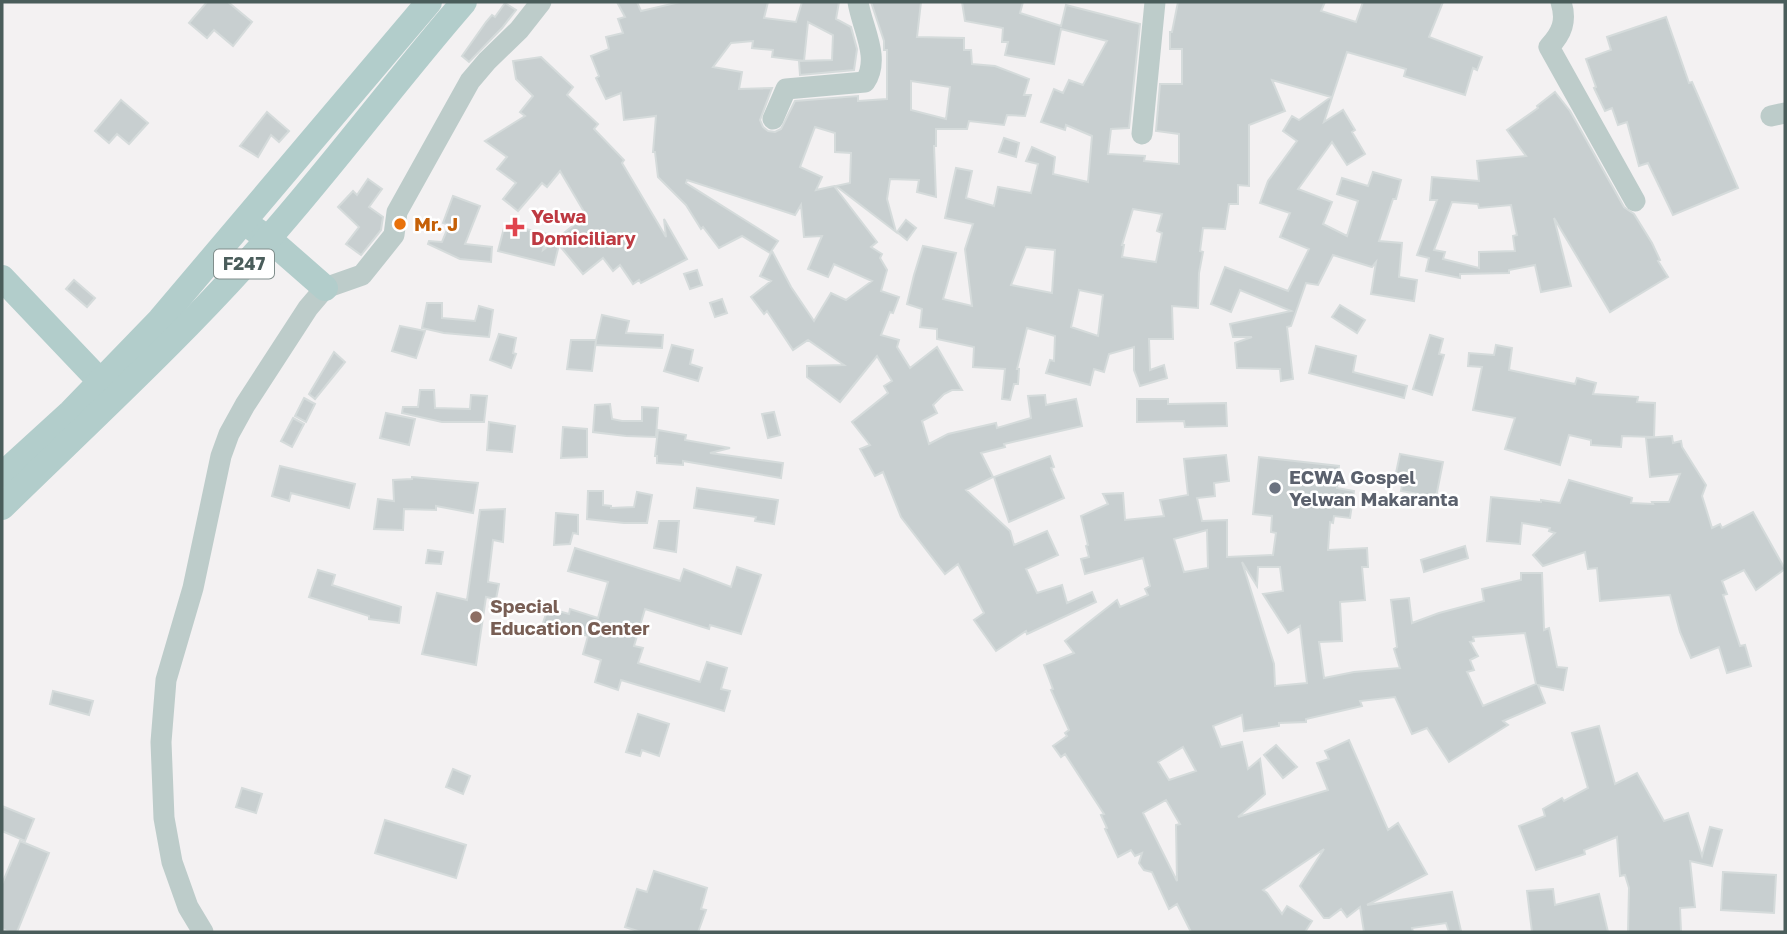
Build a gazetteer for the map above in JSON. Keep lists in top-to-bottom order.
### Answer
{
  "streets": {
    "main road": ["F247"]
  },
  "places": {
    "other": ["Mr. J", "ECWA Gospel Yelwan Makaranta", "Special Education Center"],
    "health": ["Yelwa Domiciliary"]
  }
}
